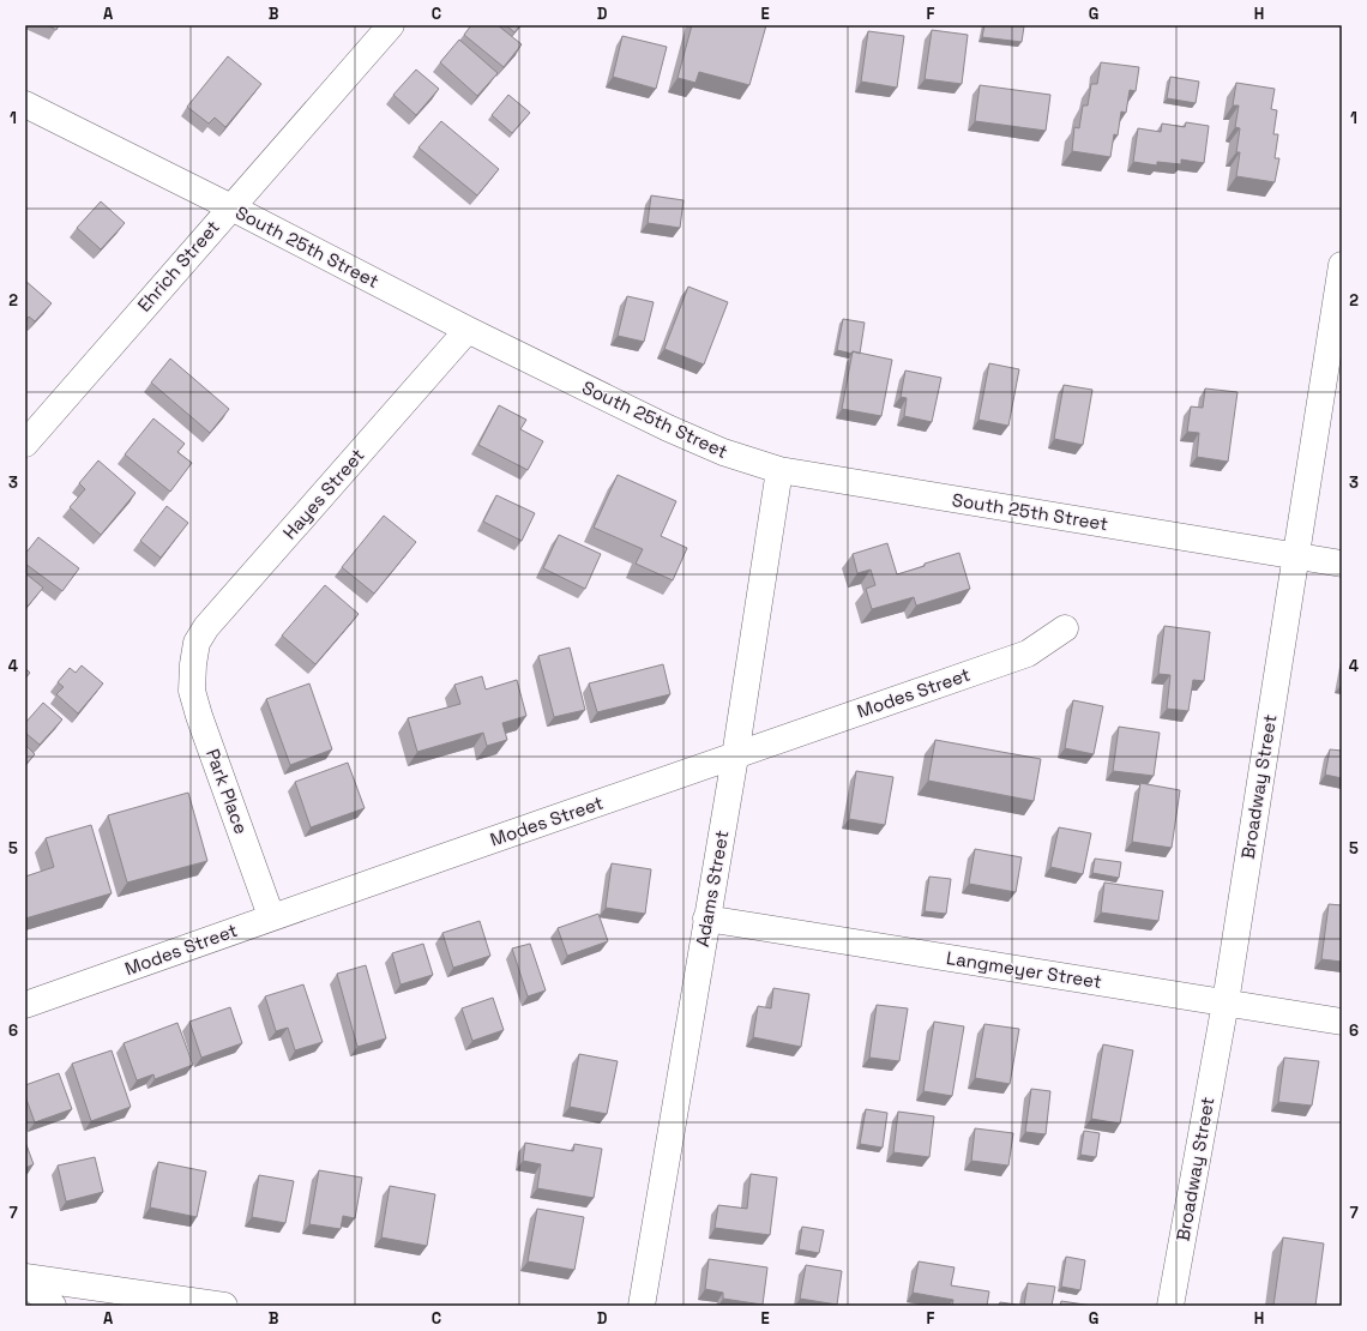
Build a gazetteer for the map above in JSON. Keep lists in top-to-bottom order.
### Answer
{
  "streets": {
    "street": [
      "South 25th Street",
      "Ehrich Street",
      "Hayes Street",
      "Modes Street",
      "Broadway Street",
      "Park Place",
      "Adams Street",
      "Langmeyer Street"
    ]
  },
  "crossings": [
    ["South 25th Street", "Ehrich Street"],
    ["South 25th Street", "Hayes Street"],
    ["South 25th Street", "Broadway Street"],
    ["South 25th Street", "Adams Street"],
    ["Hayes Street", "Park Place"],
    ["Modes Street", "Park Place"],
    ["Modes Street", "Adams Street"],
    ["Broadway Street", "Langmeyer Street"],
    ["Adams Street", "Langmeyer Street"]
  ],
  "grid": {
    "columns": [
      "A",
      "B",
      "C",
      "D",
      "E",
      "F",
      "G",
      "H"
    ],
    "rows": [
      "1",
      "2",
      "3",
      "4",
      "5",
      "6",
      "7"
    ]
  }
}
